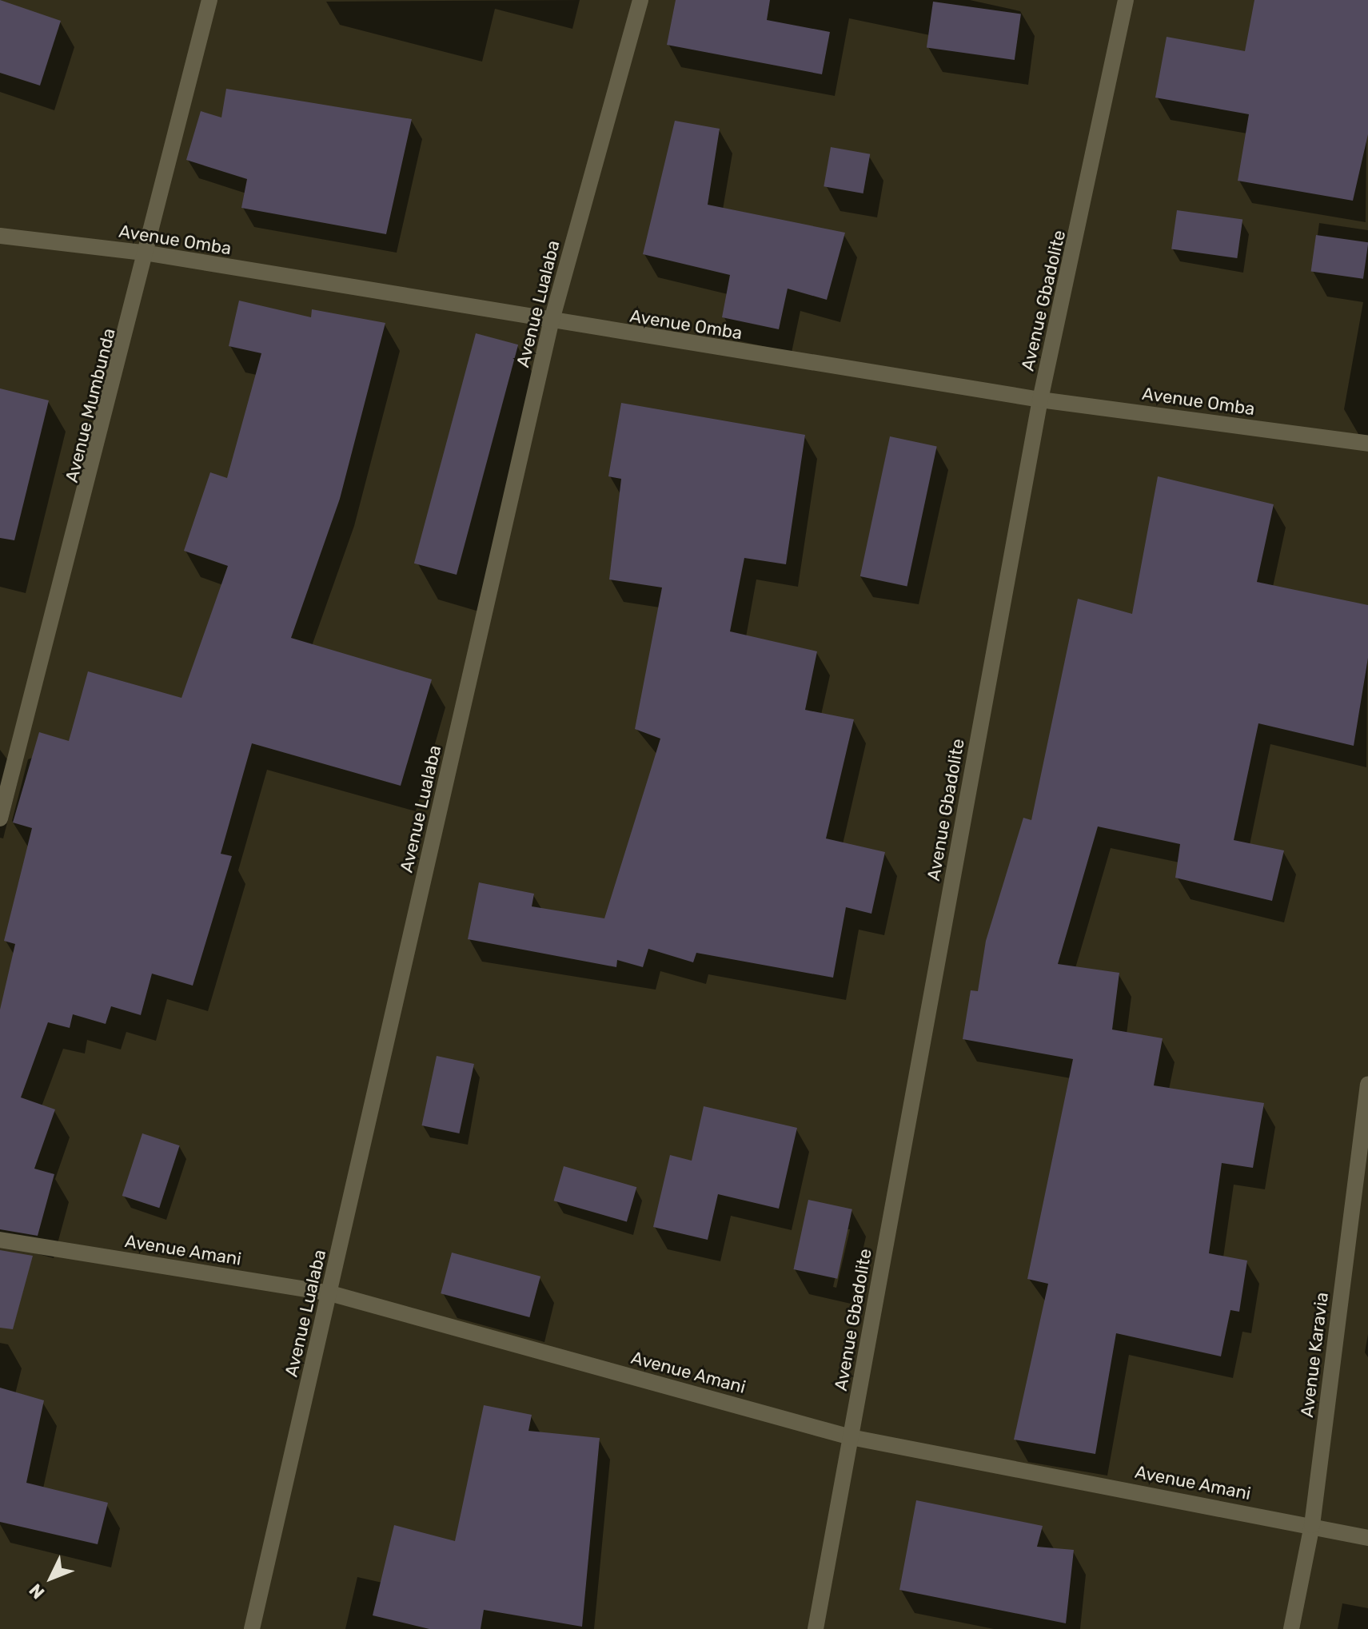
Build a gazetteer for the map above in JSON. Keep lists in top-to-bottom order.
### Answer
{
  "streets": {
    "street": [
      "Avenue Omba",
      "Avenue Gbadolite",
      "Avenue Lualaba",
      "Avenue Mumbunda",
      "Avenue Amani",
      "Avenue Karavia"
    ]
  },
  "crossings": [
    ["Avenue Omba", "Avenue Gbadolite"],
    ["Avenue Omba", "Avenue Lualaba"],
    ["Avenue Omba", "Avenue Mumbunda"],
    ["Avenue Gbadolite", "Avenue Amani"],
    ["Avenue Lualaba", "Avenue Amani"],
    ["Avenue Amani", "Avenue Karavia"]
  ],
  "north": "bottom left"
}
